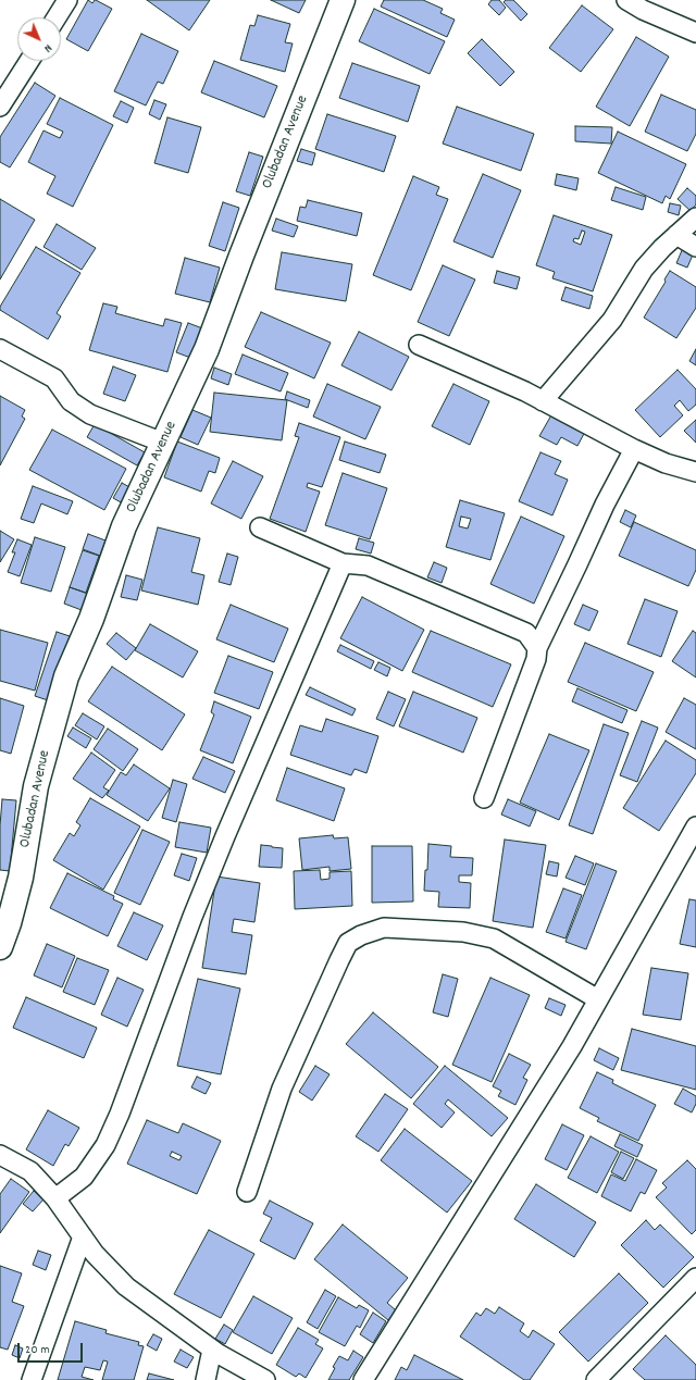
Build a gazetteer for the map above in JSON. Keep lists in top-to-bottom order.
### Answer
{
  "streets": {
    "street": ["Olubadan Avenue"]
  },
  "scale_bar": "20 m",
  "north": "bottom right"
}
